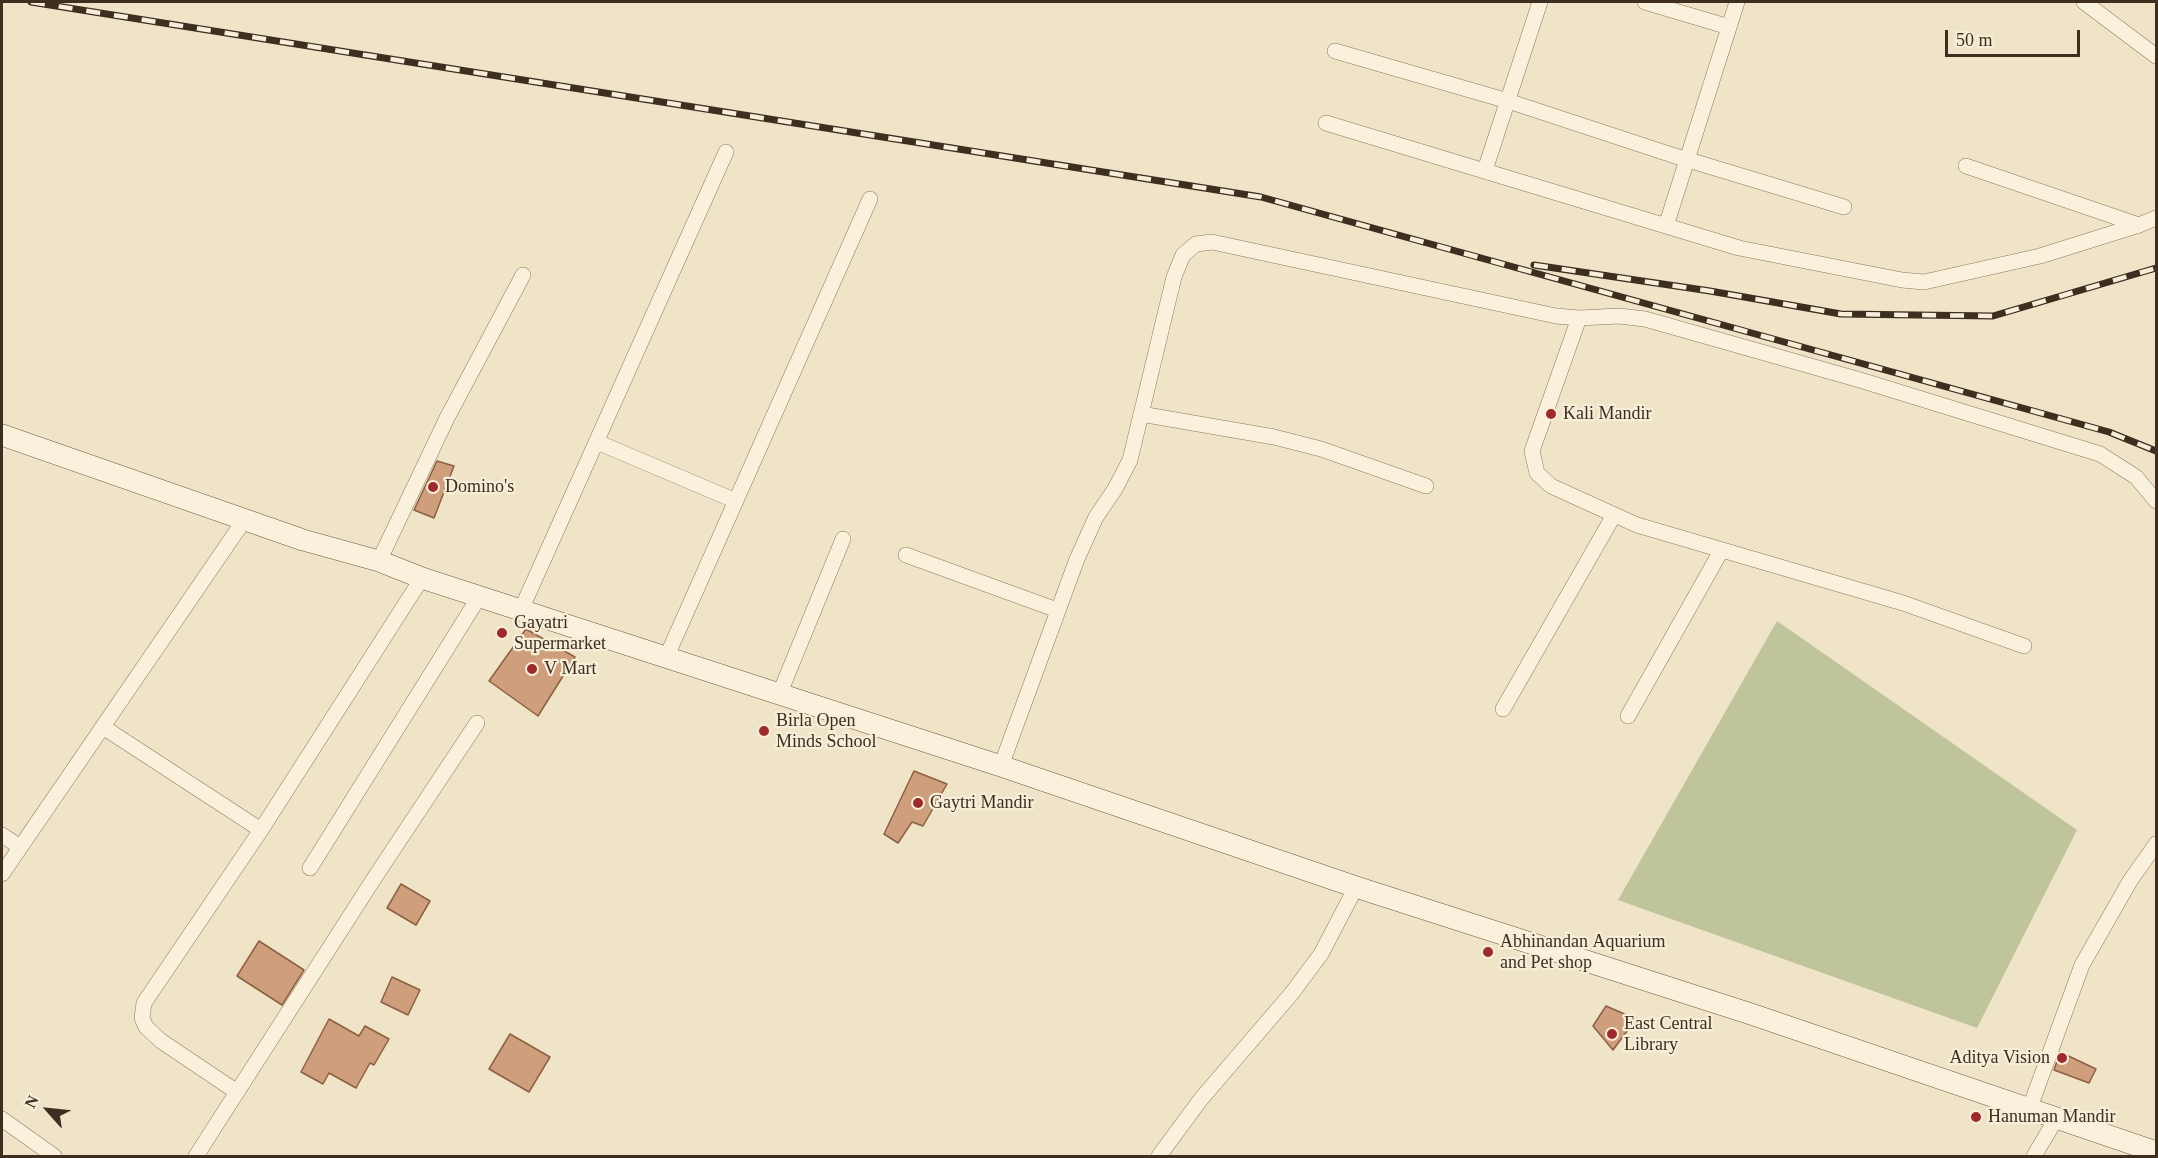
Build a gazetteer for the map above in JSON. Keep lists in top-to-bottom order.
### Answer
{
  "places": [
    "Kali Mandir",
    "Domino's",
    "Gayatri Supermarket",
    "V Mart",
    "Birla Open Minds School",
    "Gaytri Mandir",
    "Abhinandan Aquarium and Pet shop",
    "East Central Library",
    "Aditya Vision",
    "Hanuman Mandir"
  ],
  "scale_bar": "50 m",
  "north": "top left"
}
